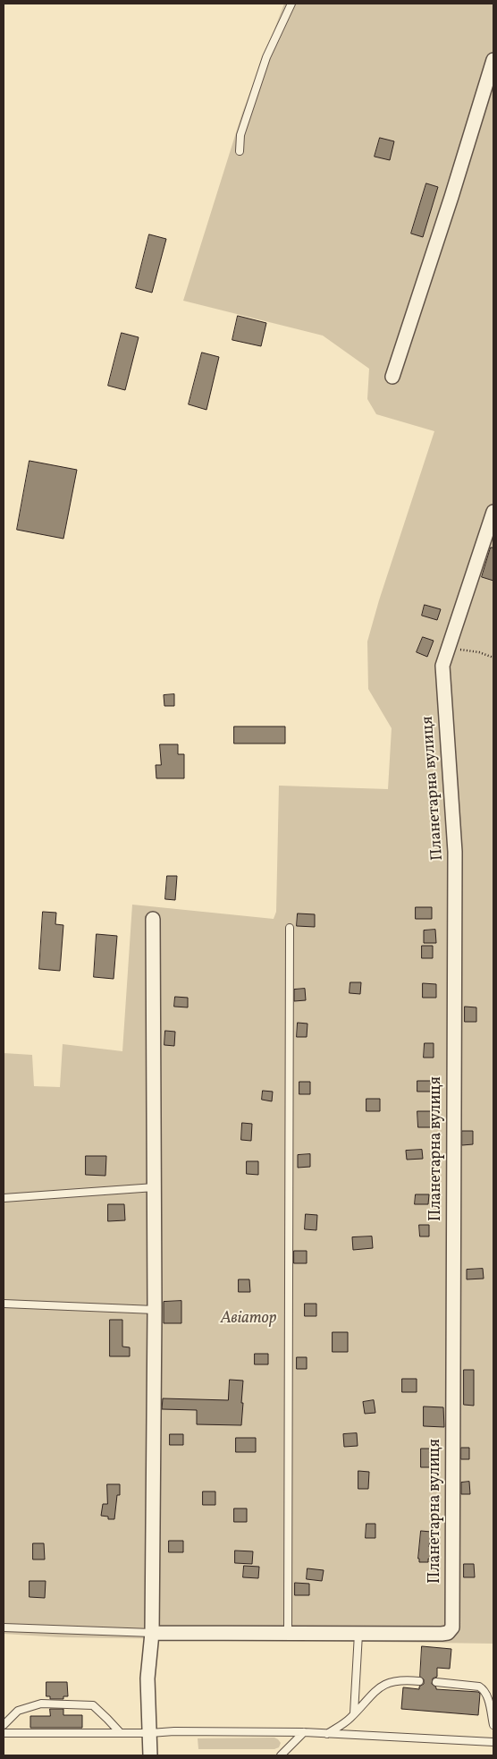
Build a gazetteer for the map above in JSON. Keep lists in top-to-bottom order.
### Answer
{
  "streets": {
    "street": ["Планетарна вулиця"]
  },
  "parks": ["Авіатор"]
}
